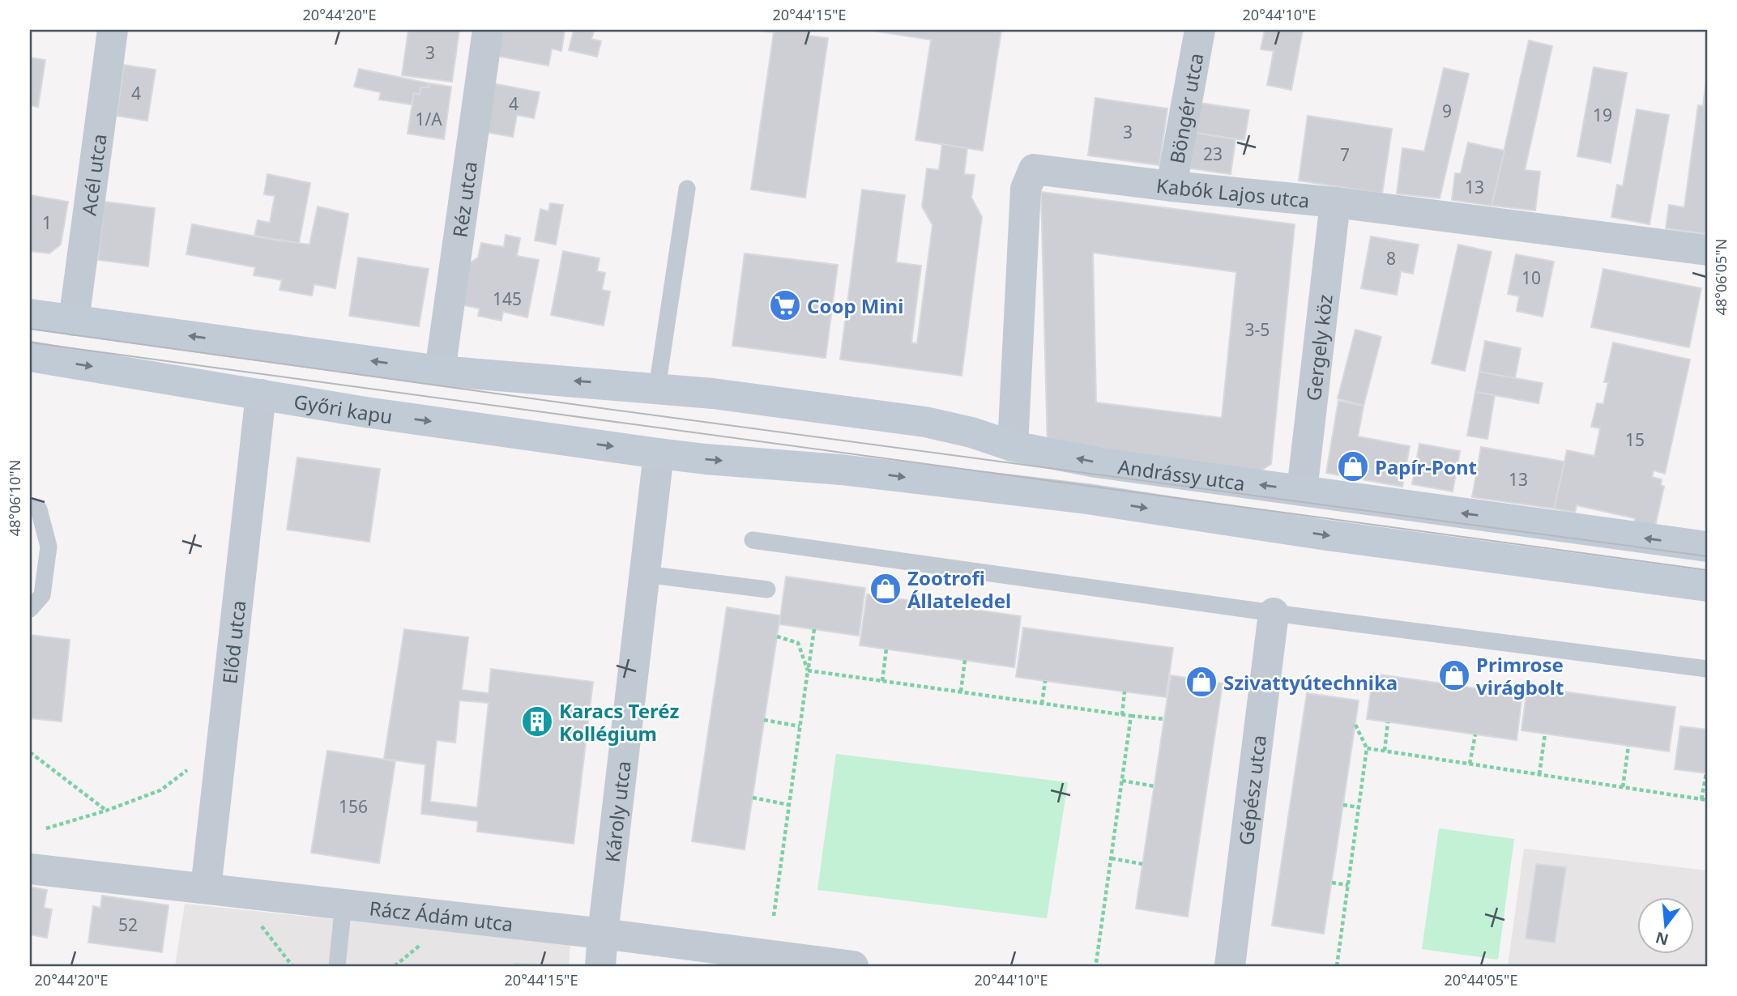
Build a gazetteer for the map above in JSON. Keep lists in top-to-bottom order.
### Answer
{
  "streets": {
    "street": [
      "Böngér utca",
      "Acél utca",
      "Kabók Lajos utca",
      "Réz utca",
      "Gergely köz",
      "Győri kapu",
      "Andrássy utca",
      "Előd utca",
      "Gépész utca",
      "Károly utca",
      "Rácz Ádám utca"
    ]
  },
  "crossings": [
    ["Böngér utca", "Kabók Lajos utca"],
    ["Kabók Lajos utca", "Gergely köz"],
    ["Kabók Lajos utca", "Andrássy utca"],
    ["Gergely köz", "Andrássy utca"],
    ["Győri kapu", "Andrássy utca"],
    ["Győri kapu", "Előd utca"],
    ["Győri kapu", "Károly utca"],
    ["Andrássy utca", "Károly utca"],
    ["Előd utca", "Rácz Ádám utca"],
    ["Károly utca", "Rácz Ádám utca"]
  ],
  "places": {
    "supermarket": ["Coop Mini"],
    "shop": [
      "Papír-Pont",
      "Zootrofi Állateledel",
      "Primrose virágbolt",
      "Szivattyútechnika"
    ],
    "building": ["Karacs Teréz Kollégium"]
  },
  "house_numbers": [
    "3",
    "4",
    "4",
    "9",
    "19",
    "1/A",
    "3",
    "23",
    "7",
    "13",
    "1",
    "8",
    "10",
    "145",
    "3-5",
    "15",
    "13",
    "156",
    "52"
  ],
  "north": "bottom",
  "coordinates": [
    "20°44'20\"E",
    "20°44'15\"E",
    "20°44'10\"E",
    "48°06'05\"N",
    "48°06'10\"N",
    "20°44'05\"E"
  ]
}
